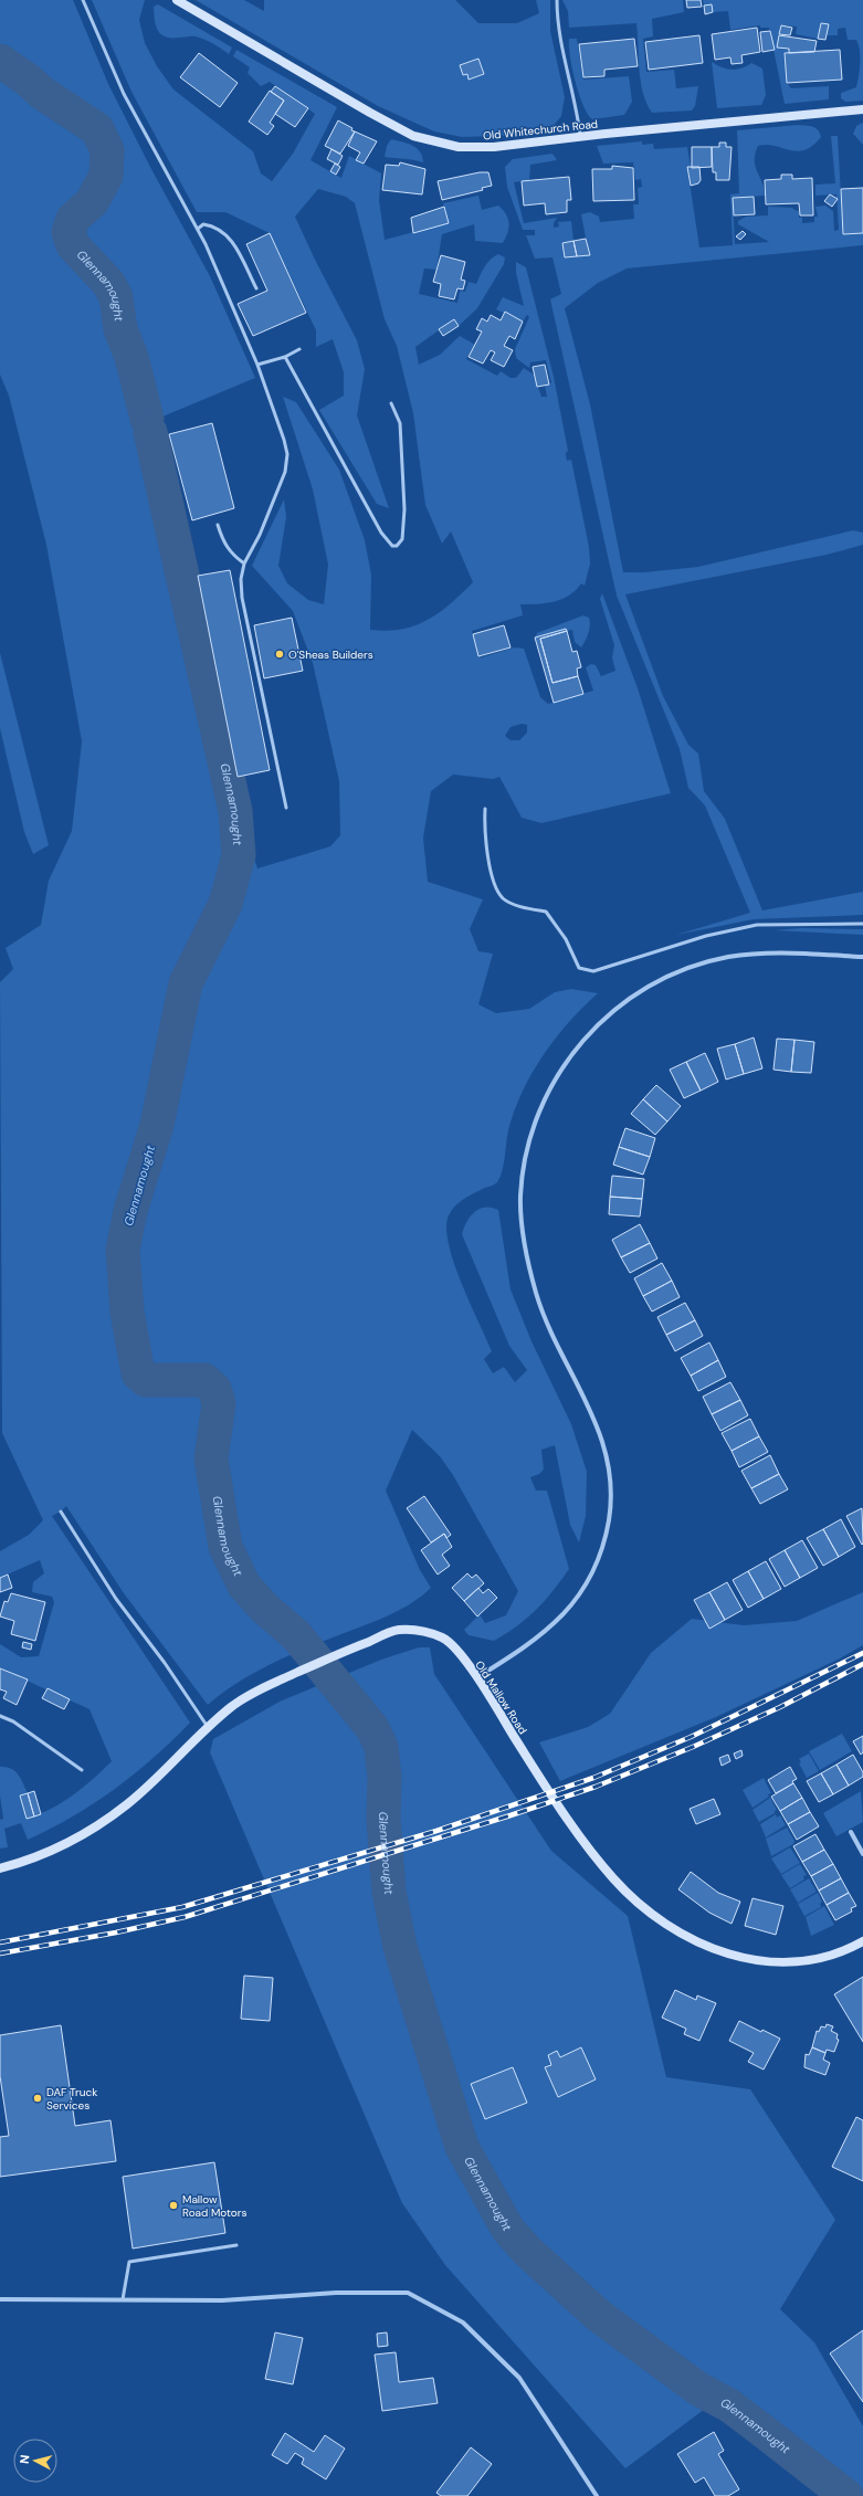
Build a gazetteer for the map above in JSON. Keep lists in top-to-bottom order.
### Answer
{
  "streets": {
    "street": ["Old Whitechurch Road", "Old Mallow Road"]
  },
  "water": ["Glennamought"],
  "places": ["O'Sheas Builders", "DAF Truck Services", "Mallow Road Motors"],
  "north": "left"
}
